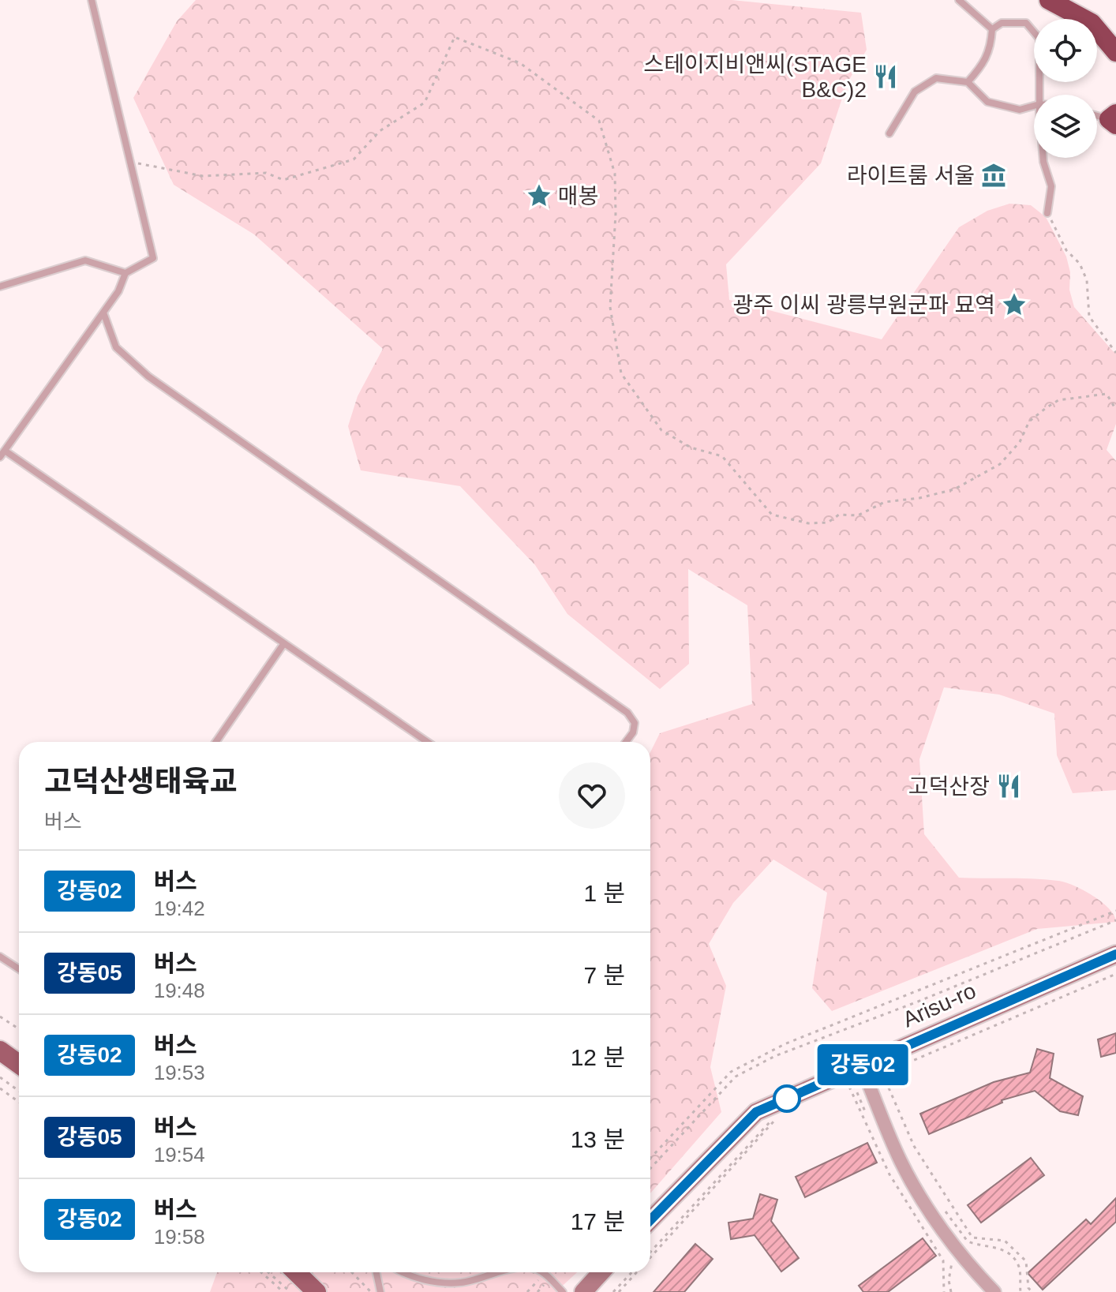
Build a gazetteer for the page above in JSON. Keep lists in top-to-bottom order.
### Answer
{
  "streets": {
    "main road": ["Arisu-ro"]
  },
  "places": {
    "restaurant": ["스테이지비앤씨(STAGE B&C)2", "고덕산장"],
    "museum": ["라이트룸 서울"],
    "place": ["매봉", "광주 이씨 광릉부원군파 묘역"]
  },
  "lines": ["bus line 강동02"],
  "page": {
    "on_map": "강동02",
    "heading": ["고덕산생태육교", "버스"],
    "list": [
      {
        "mark": "강동02",
        "name": "버스",
        "note": "19:42",
        "value": "1 분"
      },
      {
        "mark": "강동05",
        "name": "버스",
        "note": "19:48",
        "value": "7 분"
      },
      {
        "mark": "강동02",
        "name": "버스",
        "note": "19:53",
        "value": "12 분"
      },
      {
        "mark": "강동05",
        "name": "버스",
        "note": "19:54",
        "value": "13 분"
      },
      {
        "mark": "강동02",
        "name": "버스",
        "note": "19:58",
        "value": "17 분"
      }
    ]
  }
}
